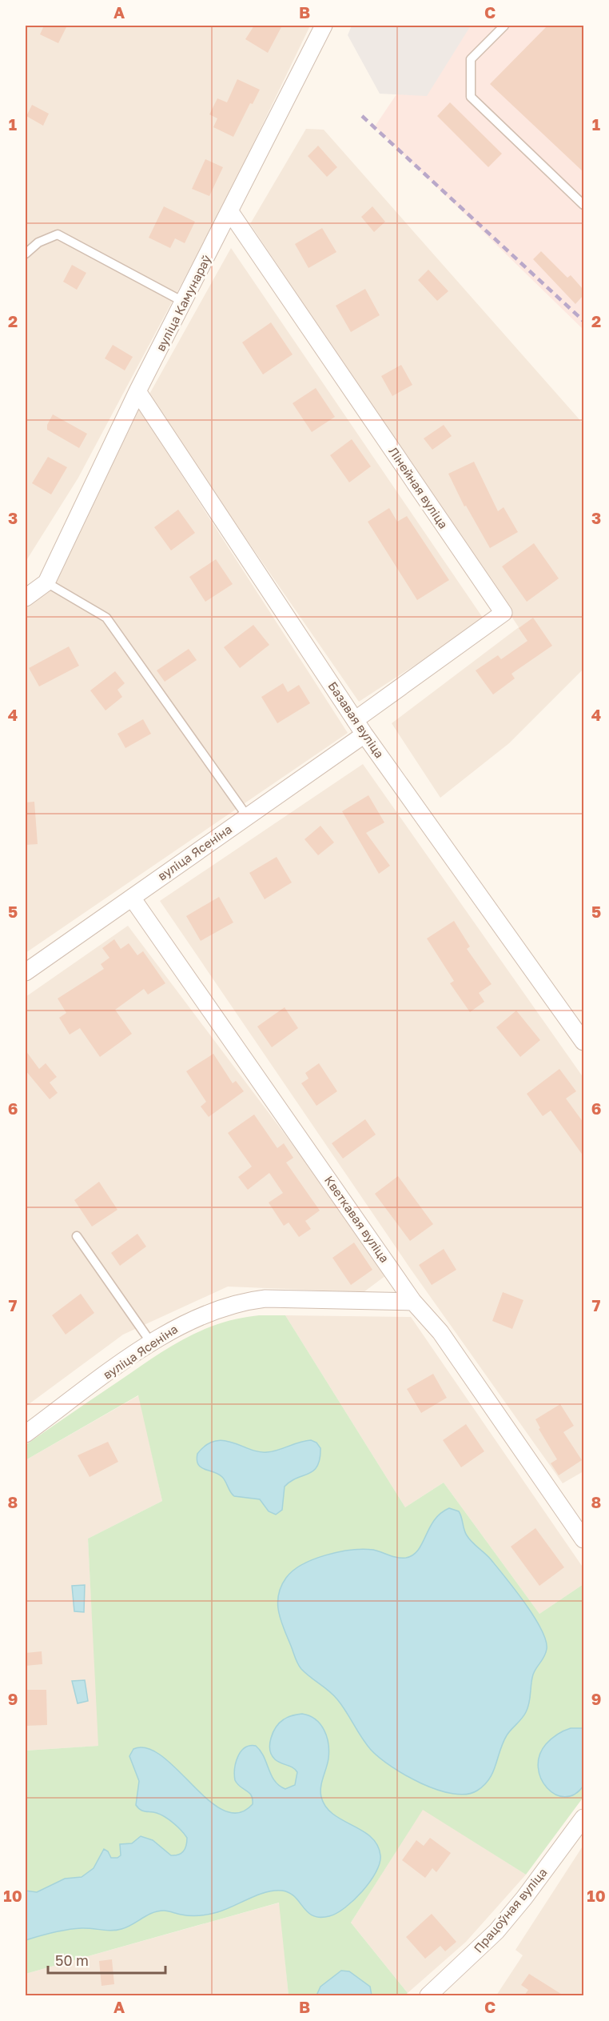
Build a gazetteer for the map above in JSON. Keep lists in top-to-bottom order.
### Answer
{
  "streets": {
    "street": [
      "вуліца Камунараў",
      "Лінейная вуліца",
      "Базавая вуліца",
      "вуліца Ясеніна",
      "Кветкавая вуліца",
      "Працоўная вуліца"
    ]
  },
  "crossings": [
    ["вуліца Камунараў", "Лінейная вуліца"],
    ["вуліца Камунараў", "Базавая вуліца"],
    ["Лінейная вуліца", "Базавая вуліца"],
    ["Базавая вуліца", "вуліца Ясеніна"],
    ["вуліца Ясеніна", "Кветкавая вуліца"]
  ],
  "scale_bar": "50 m",
  "grid": {
    "columns": ["A", "B", "C"],
    "rows": [
      "1",
      "2",
      "3",
      "4",
      "5",
      "6",
      "7",
      "8",
      "9",
      "10"
    ]
  }
}
